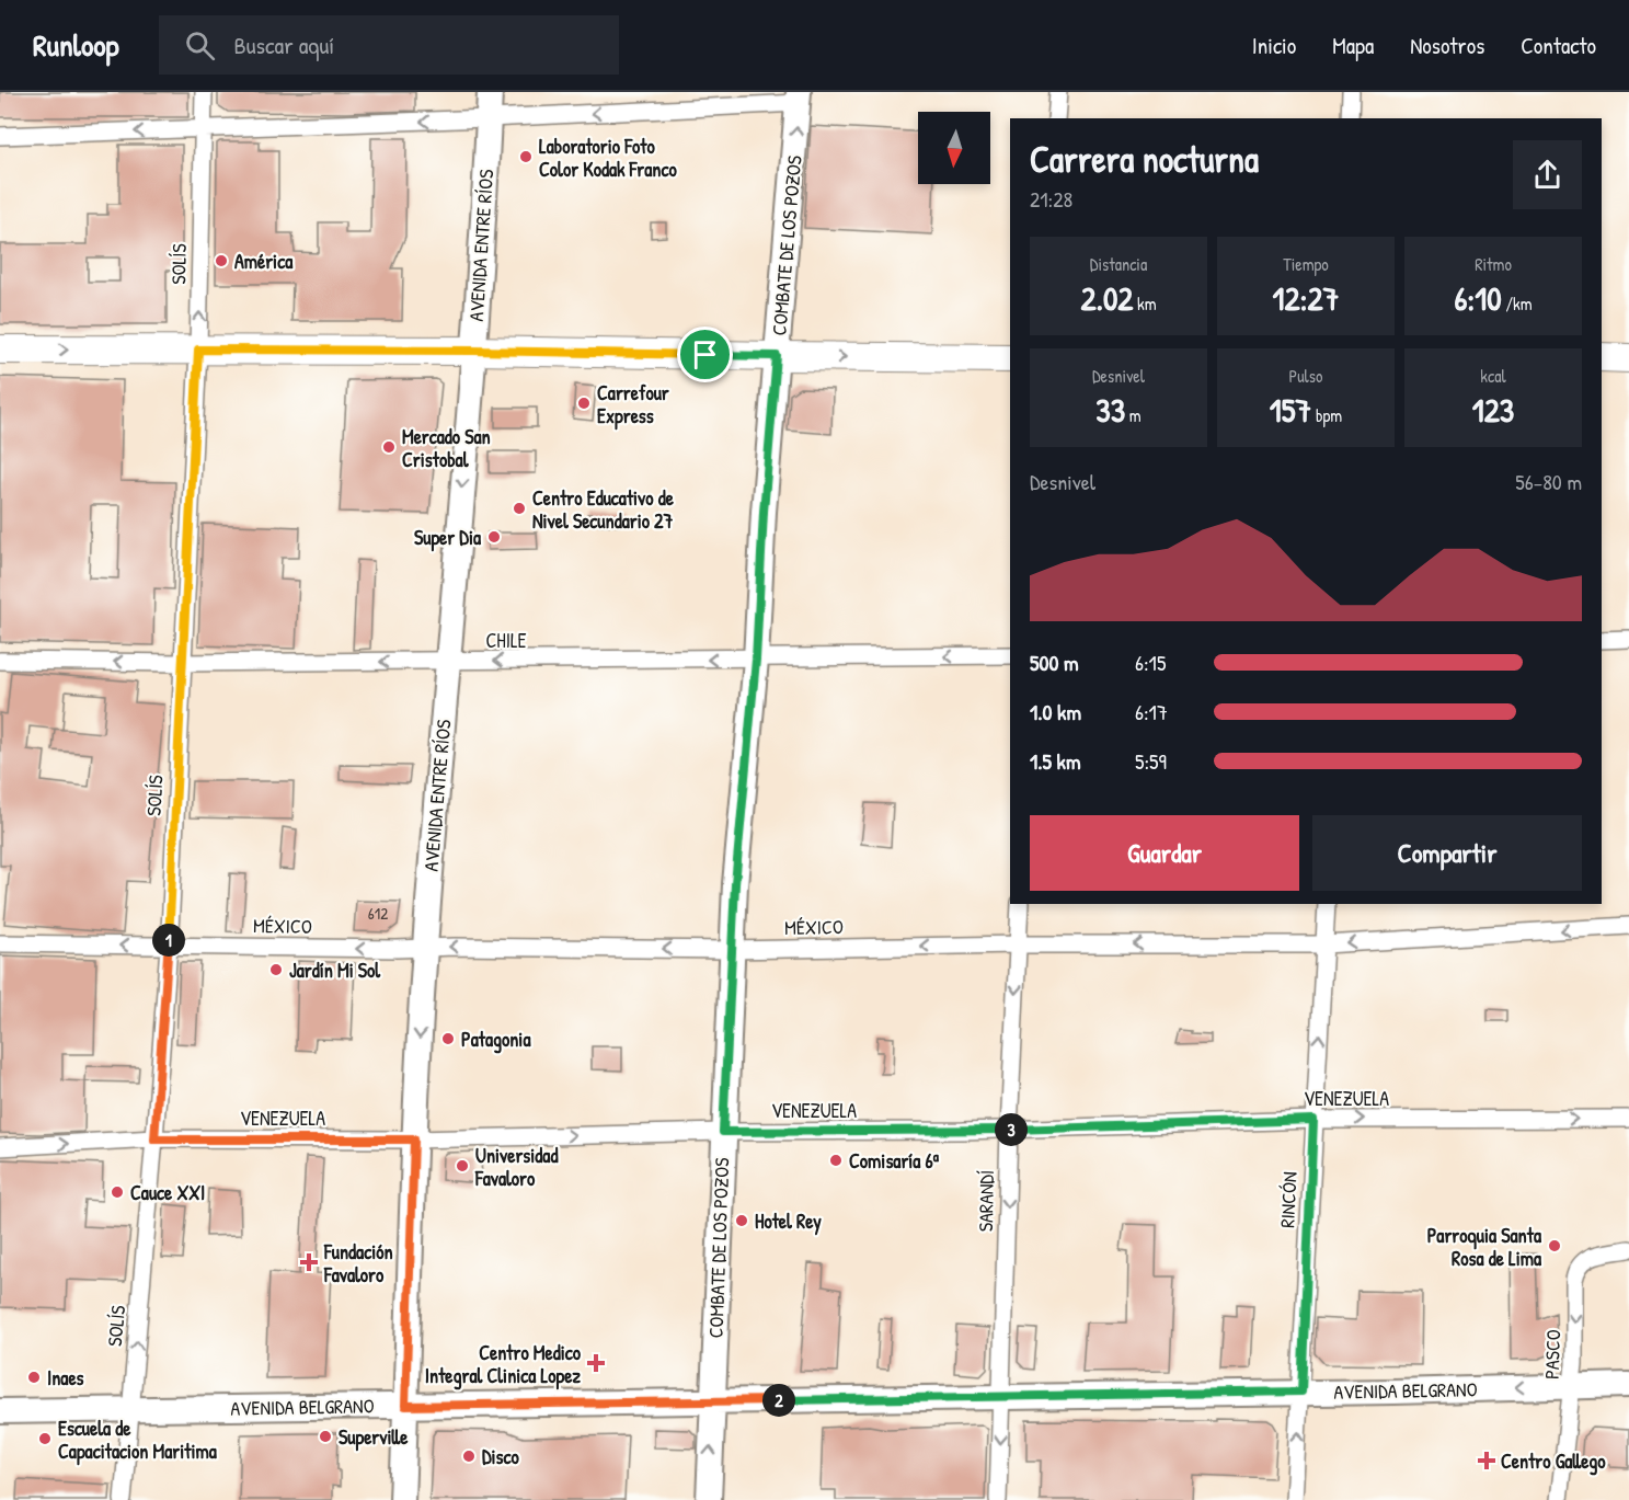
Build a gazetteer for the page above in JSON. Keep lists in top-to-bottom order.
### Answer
{
  "streets": {
    "main road": ["AVENIDA ENTRE RÍOS", "COMBATE DE LOS POZOS", "AVENIDA BELGRANO"],
    "street": [
      "SOLÍS",
      "CHILE",
      "MÉXICO",
      "VENEZUELA",
      "RINCÓN",
      "SARANDÍ",
      "PASCO"
    ]
  },
  "crossings": [
    ["AVENIDA ENTRE RÍOS", "CHILE"],
    ["AVENIDA ENTRE RÍOS", "MÉXICO"],
    ["AVENIDA ENTRE RÍOS", "VENEZUELA"],
    ["AVENIDA ENTRE RÍOS", "AVENIDA BELGRANO"],
    ["COMBATE DE LOS POZOS", "CHILE"],
    ["COMBATE DE LOS POZOS", "MÉXICO"],
    ["COMBATE DE LOS POZOS", "VENEZUELA"],
    ["COMBATE DE LOS POZOS", "AVENIDA BELGRANO"],
    ["SOLÍS", "CHILE"],
    ["SOLÍS", "MÉXICO"],
    ["SOLÍS", "VENEZUELA"],
    ["SOLÍS", "AVENIDA BELGRANO"],
    ["MÉXICO", "RINCÓN"],
    ["MÉXICO", "SARANDÍ"],
    ["VENEZUELA", "RINCÓN"],
    ["VENEZUELA", "SARANDÍ"],
    ["RINCÓN", "AVENIDA BELGRANO"],
    ["SARANDÍ", "AVENIDA BELGRANO"],
    ["PASCO", "AVENIDA BELGRANO"]
  ],
  "one_way": [
    "AVENIDA ENTRE RÍOS",
    "CHILE",
    "MÉXICO",
    "VENEZUELA",
    "RINCÓN",
    "SARANDÍ",
    "PASCO"
  ],
  "places": {
    "other": [
      "Laboratorio Foto Color Kodak Franco",
      "América",
      "Carrefour Express",
      "Mercado San Cristobal",
      "Centro Educativo de Nivel Secundario 27",
      "Super Dia",
      "Jardín Mi Sol",
      "Patagonia",
      "Comisaría 6ª",
      "Universidad Favaloro",
      "Cauce XXI",
      "Hotel Rey",
      "Parroquia Santa Rosa de Lima",
      "Inaes",
      "Superville",
      "Escuela de Capacitacion Maritima",
      "Disco"
    ],
    "health": ["Fundación Favaloro", "Centro Medico Integral Clinica Lopez", "Centro Gallego"]
  },
  "house_numbers": ["612"],
  "north": "bottom",
  "page": {
    "header": "Runloop",
    "search": "Buscar aquí",
    "nav": [
      "Inicio",
      "Mapa",
      "Nosotros",
      "Contacto"
    ],
    "heading": ["Carrera nocturna", "21:28"],
    "stats": [
      ["Distancia", "2.02 km"],
      ["Tiempo", "12:27"],
      ["Ritmo", "6:10 /km"],
      ["Desnivel", "33 m"],
      ["Pulso", "157 bpm"],
      ["kcal", "123"]
    ],
    "chart": ["Desnivel", "56–80 m"],
    "list": [
      {
        "name": "500 m",
        "note": "6:15"
      },
      {
        "name": "1.0 km",
        "note": "6:17"
      },
      {
        "name": "1.5 km",
        "note": "5:59"
      }
    ],
    "buttons": ["Guardar", "Compartir"],
    "pins": ["1", "3", "2"]
  }
}
